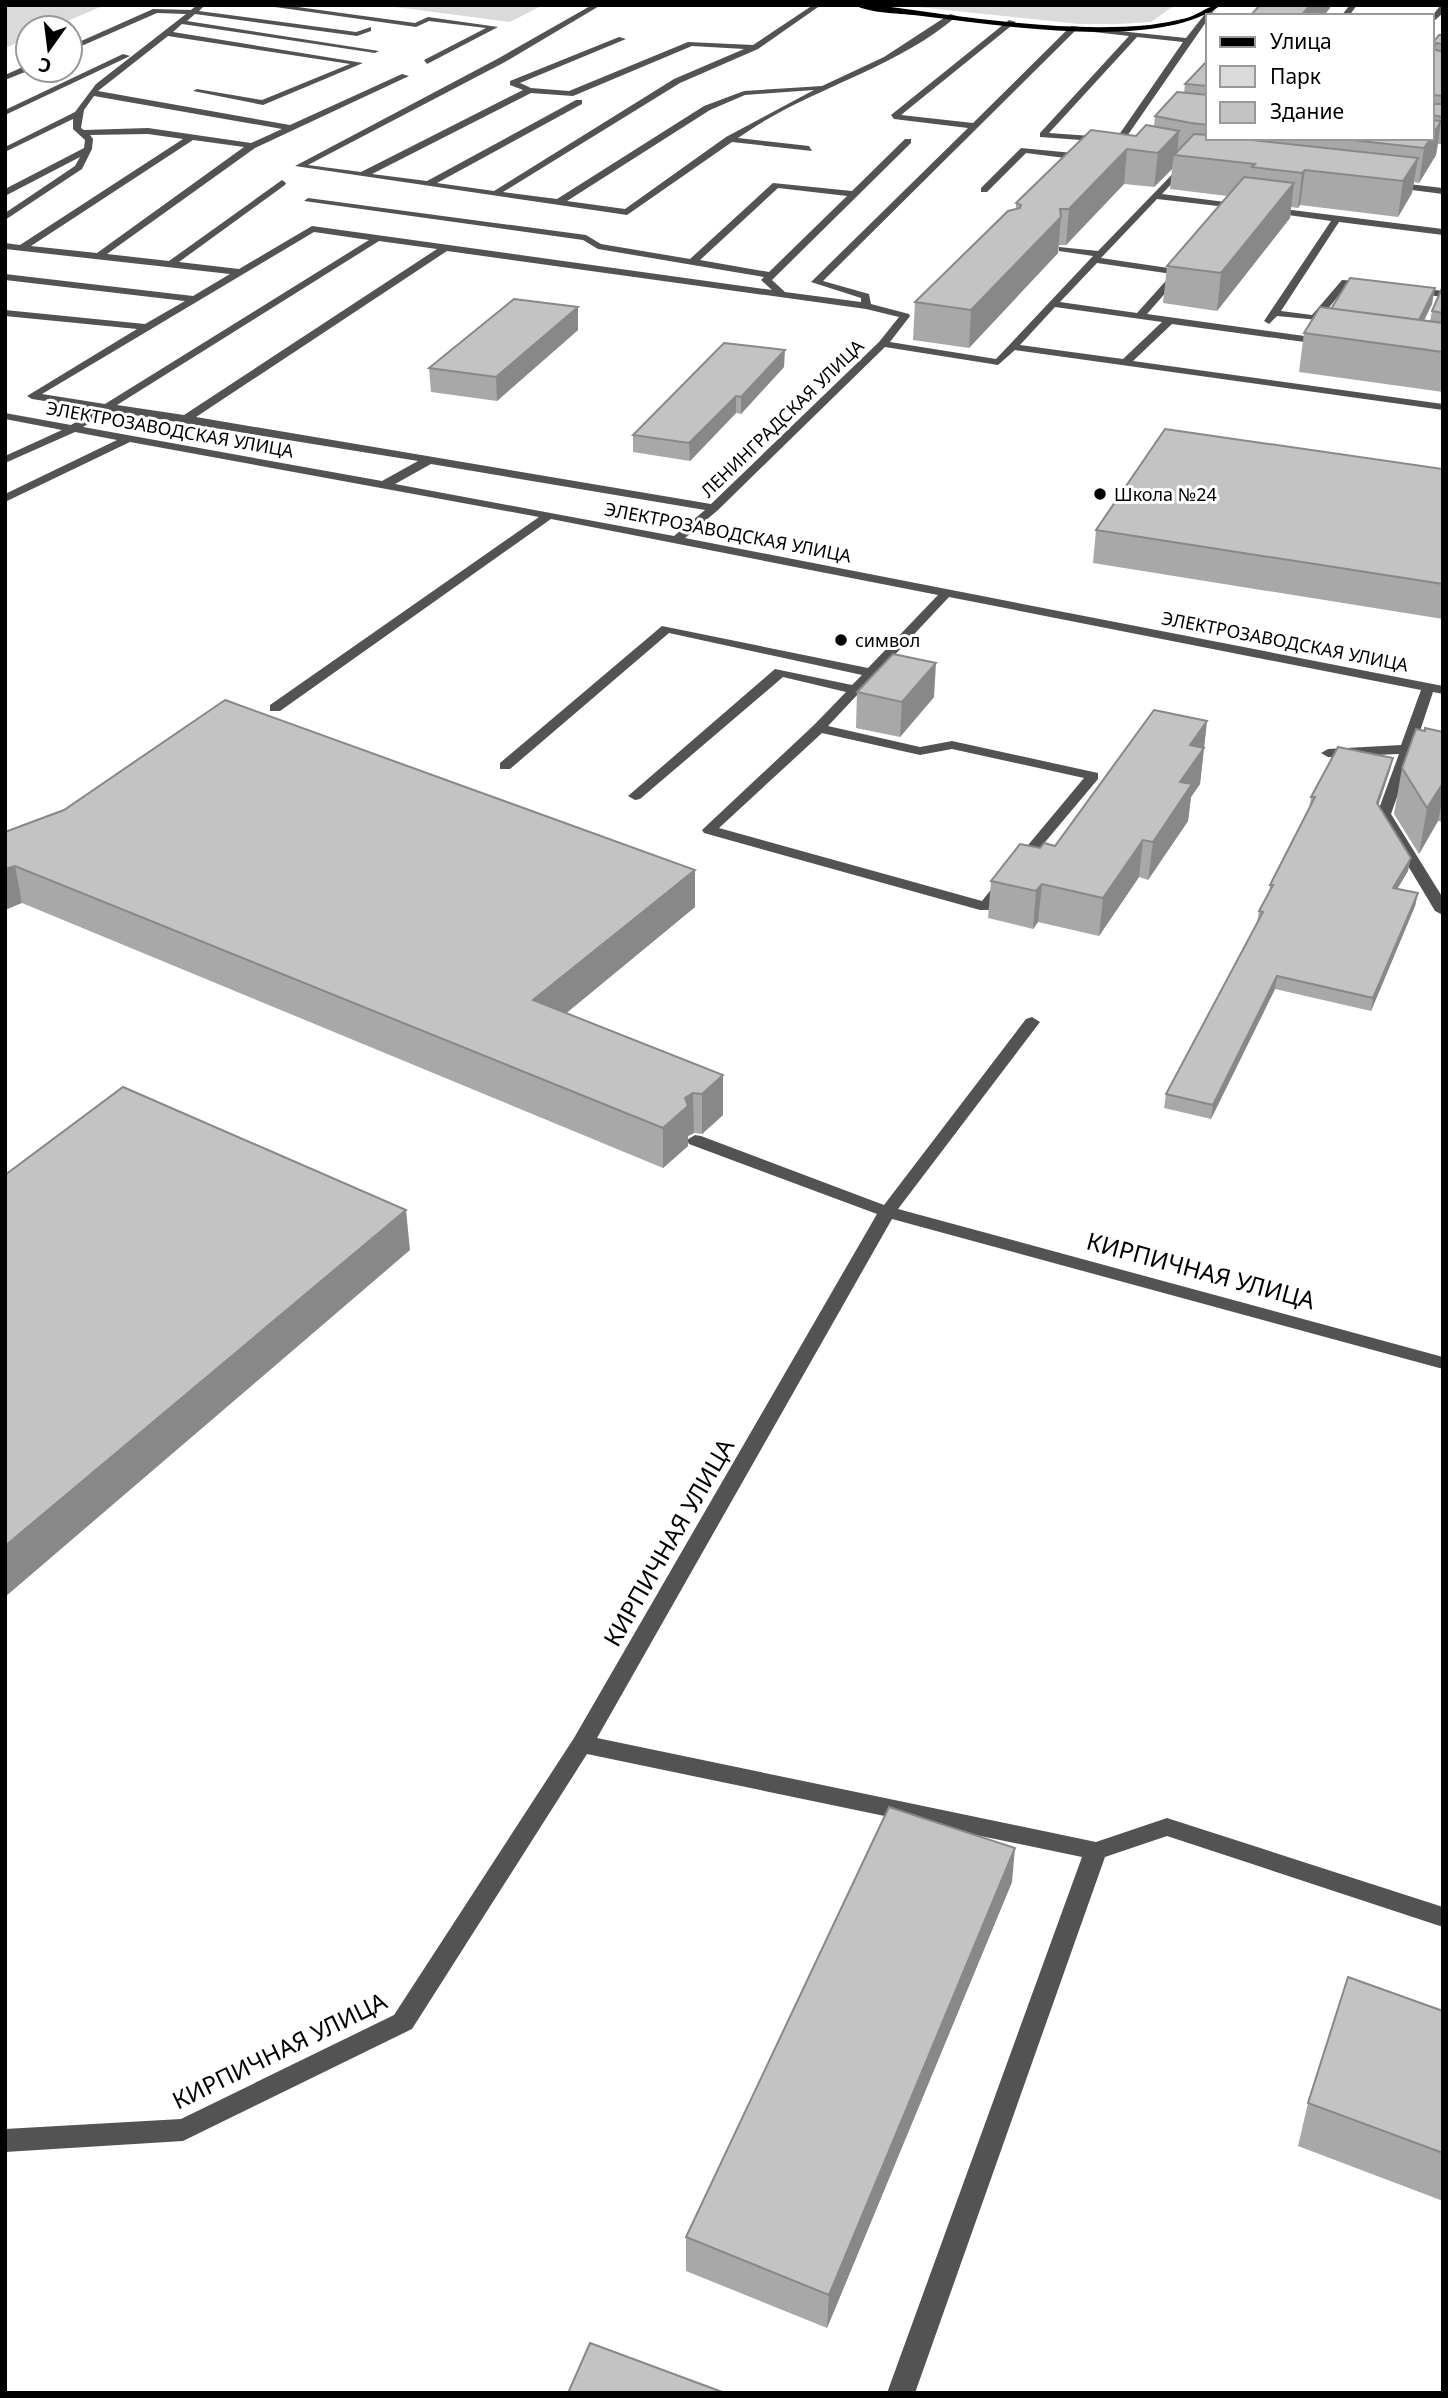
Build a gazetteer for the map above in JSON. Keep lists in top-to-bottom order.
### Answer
{
  "streets": {
    "street": ["ЛЕНИНГРАДСКАЯ УЛИЦА", "ЭЛЕКТРОЗАВОДСКАЯ УЛИЦА", "КИРПИЧНАЯ УЛИЦА"]
  },
  "crossings": [
    ["ЛЕНИНГРАДСКАЯ УЛИЦА", "ЭЛЕКТРОЗАВОДСКАЯ УЛИЦА"]
  ],
  "places": ["Школа №24", "символ"],
  "legend": ["Улица", "Парк", "Здание"],
  "north": "bottom"
}
